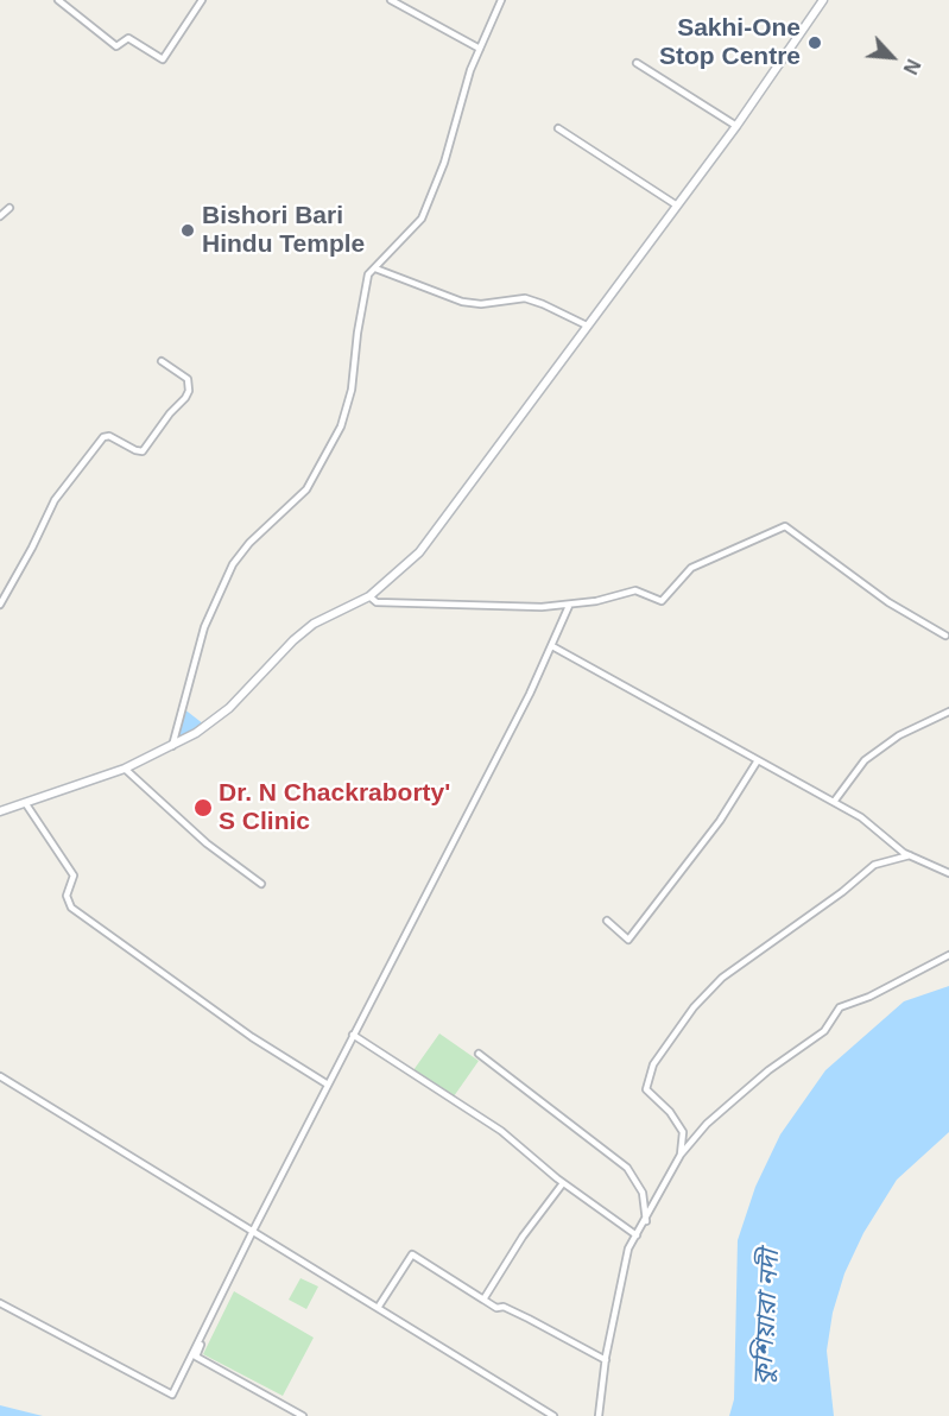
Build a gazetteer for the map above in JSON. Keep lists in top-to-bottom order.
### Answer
{
  "water": ["কুশিয়ারা নদী"],
  "places": ["Sakhi-One Stop Centre", "Bishori Bari Hindu Temple", "Dr. N Chackraborty' S Clinic"],
  "north": "bottom right"
}
